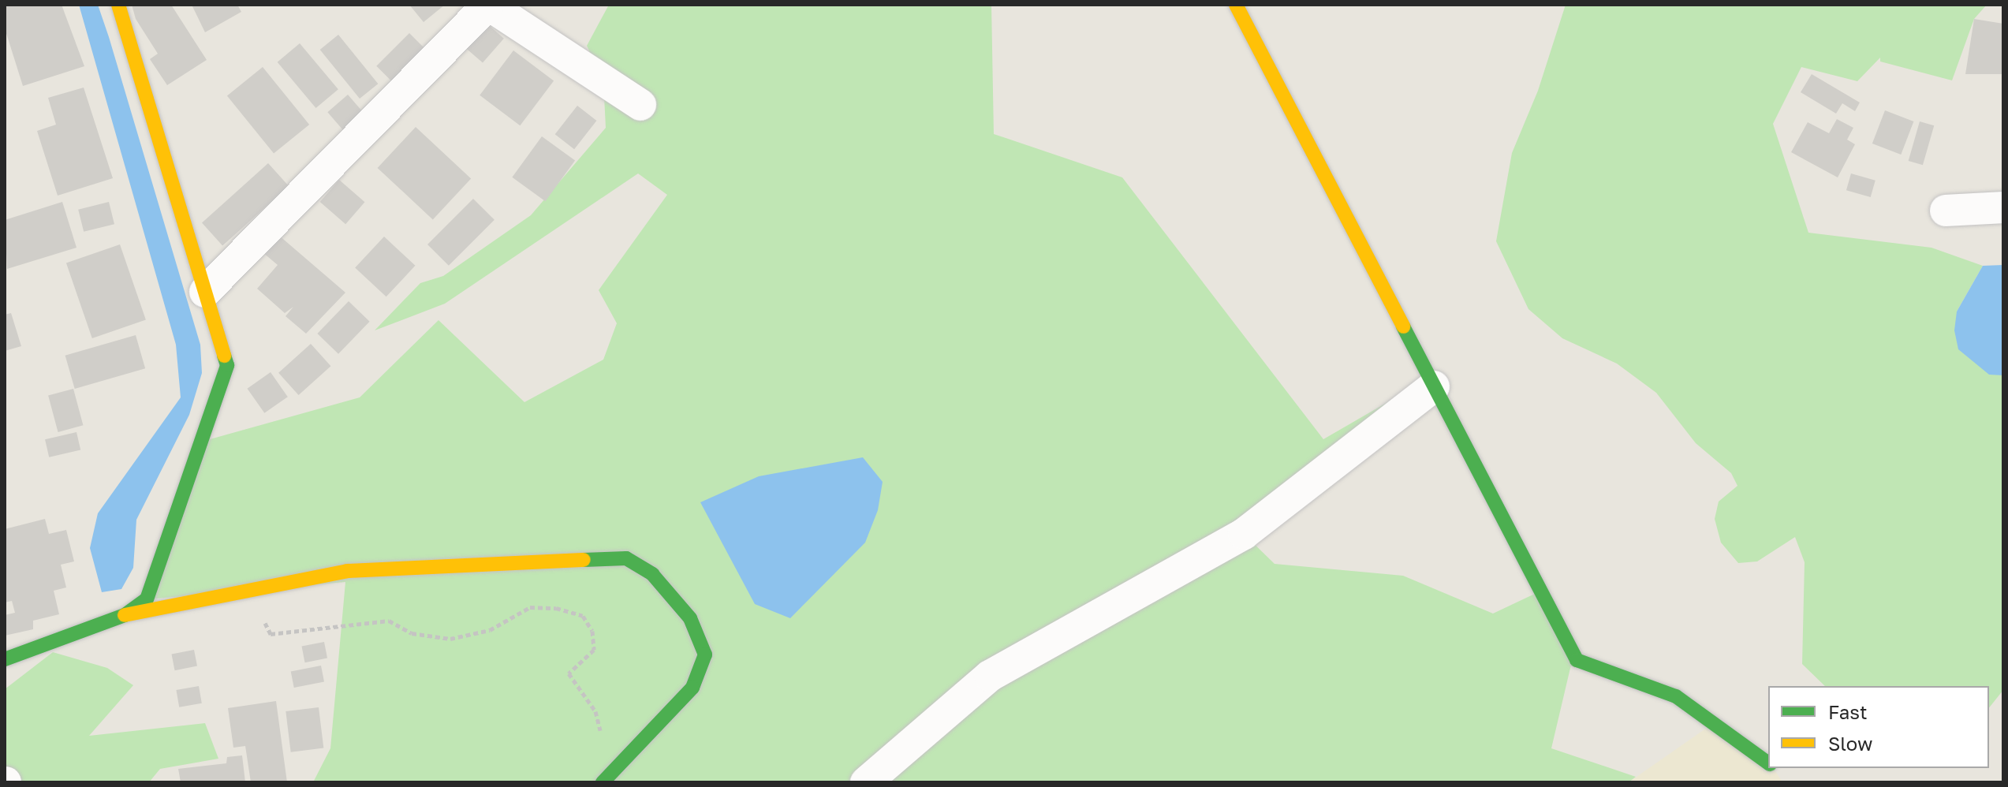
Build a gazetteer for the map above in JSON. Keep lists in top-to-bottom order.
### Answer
{
  "legend": ["Fast", "Slow"]
}
